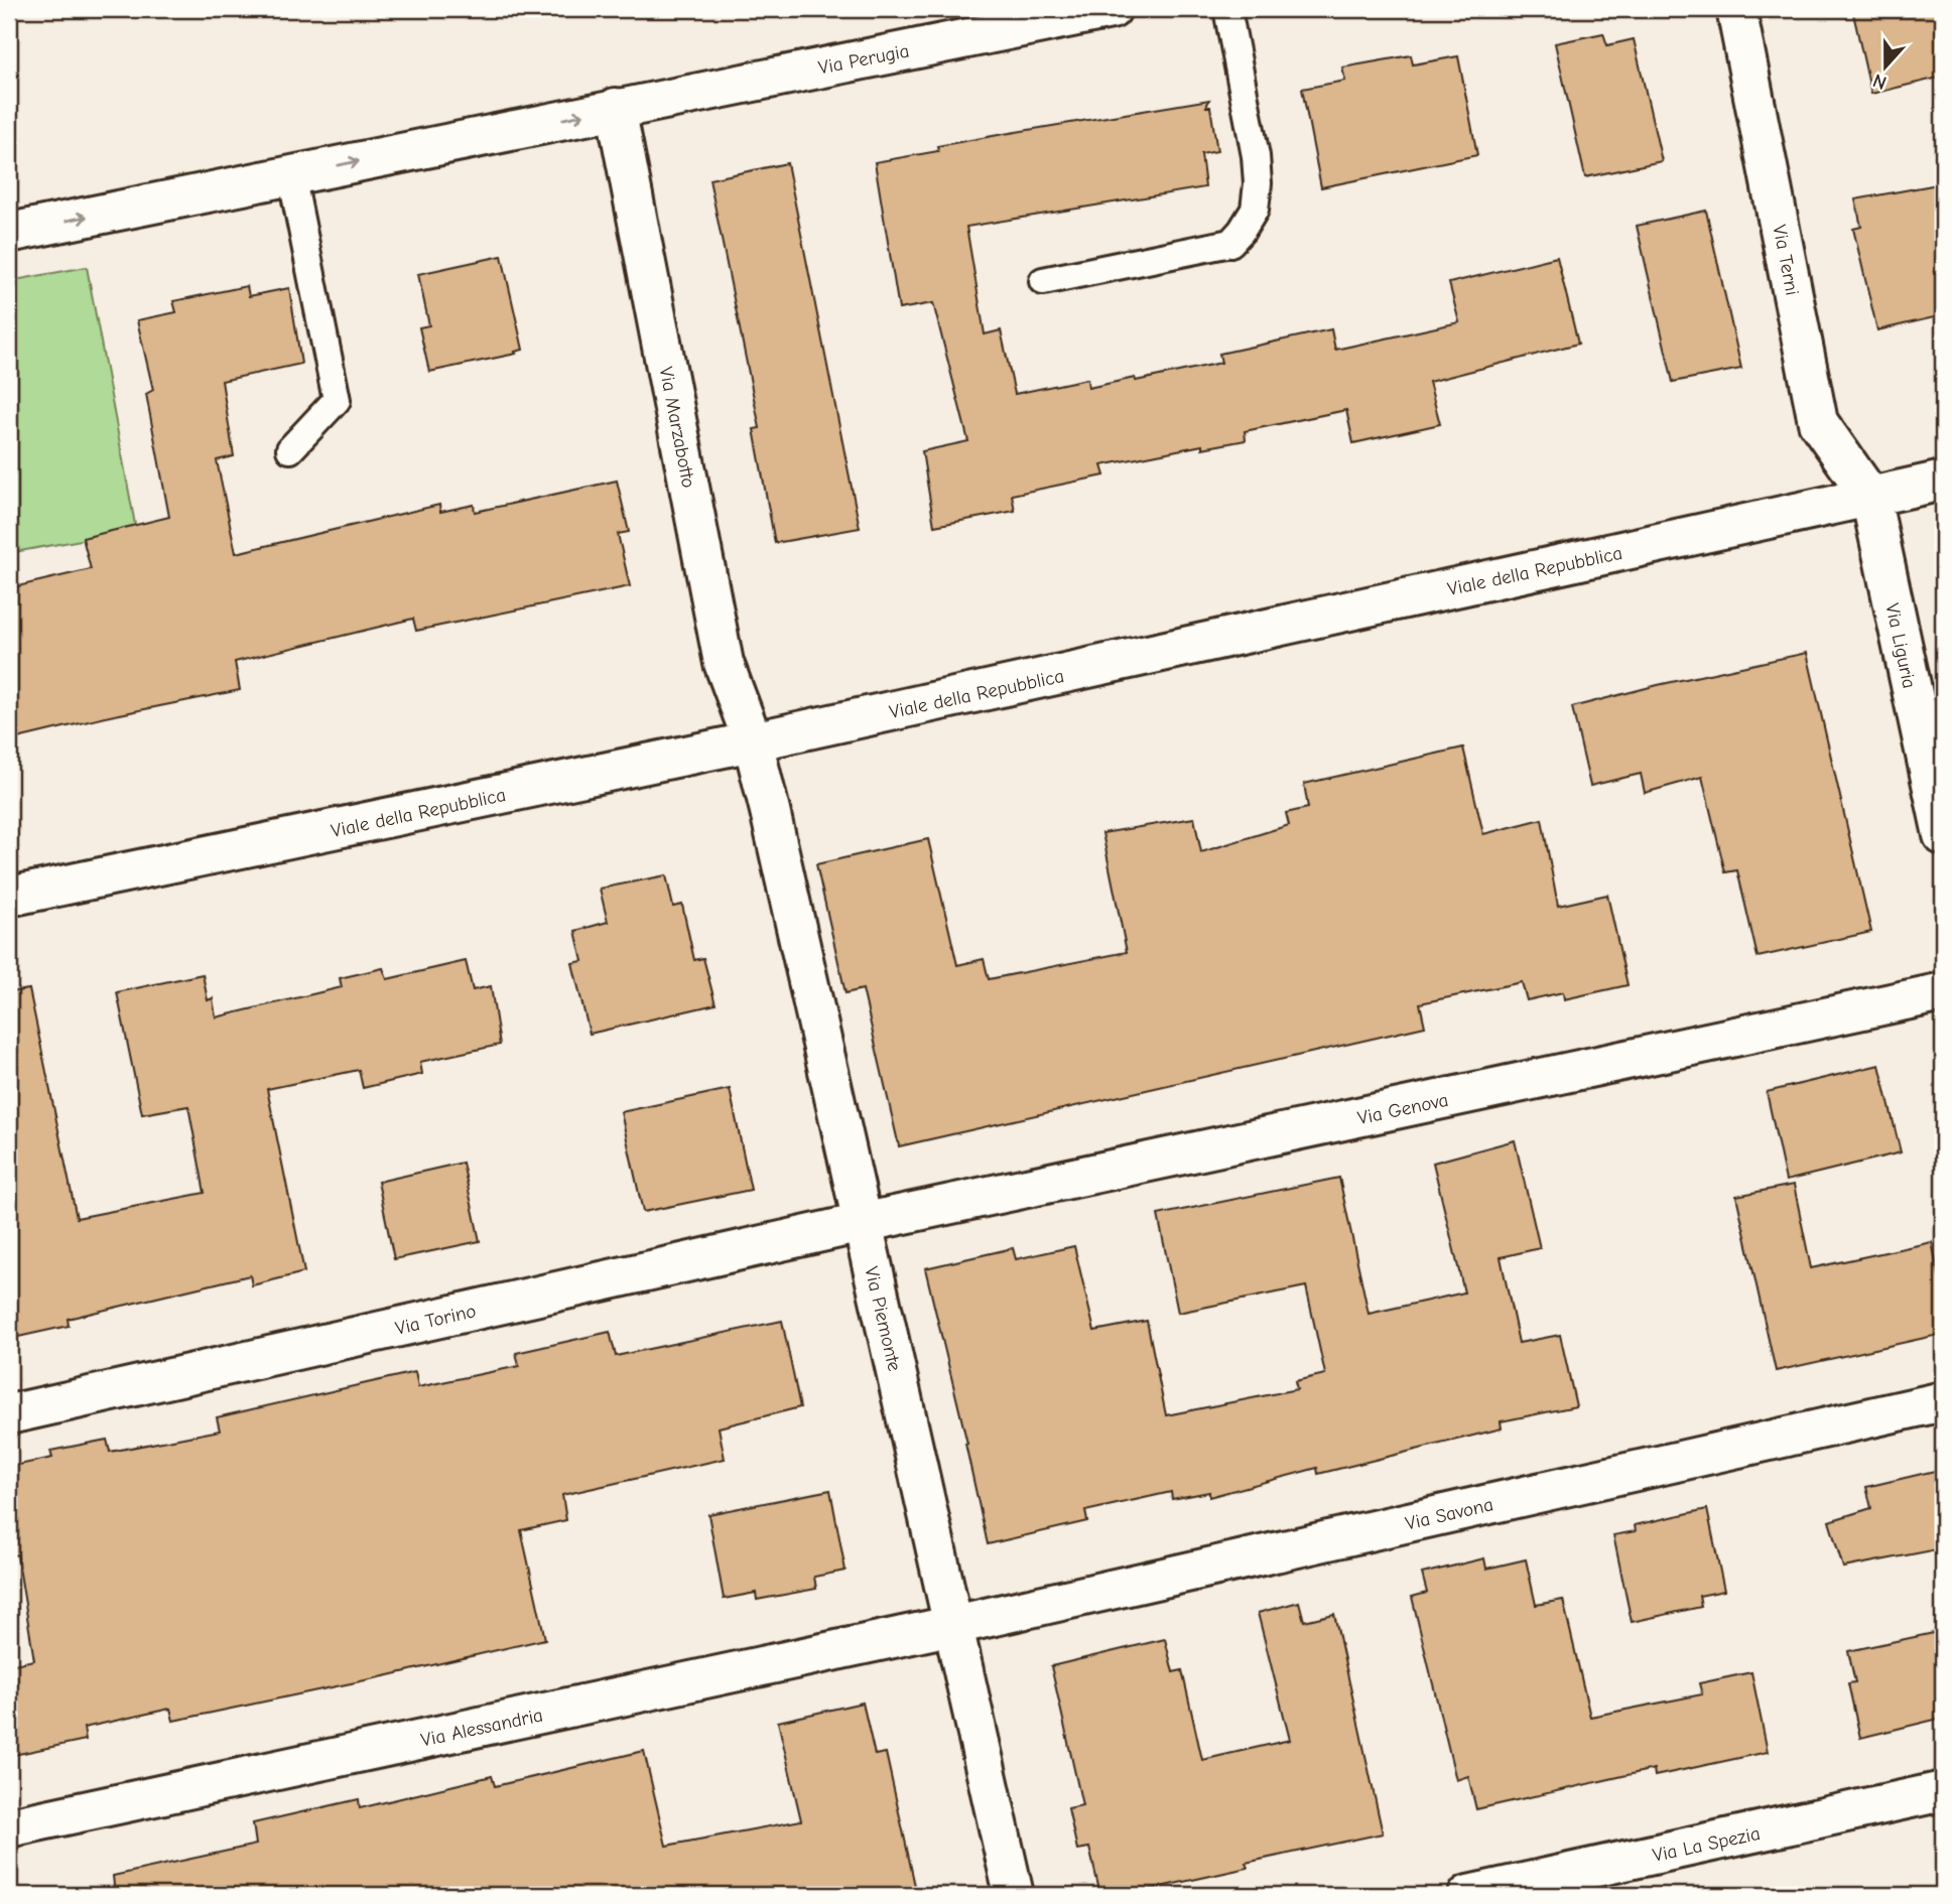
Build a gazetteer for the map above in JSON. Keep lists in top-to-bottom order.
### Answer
{
  "streets": {
    "street": [
      "Via Perugia",
      "Via Terni",
      "Via Marzabotto",
      "Viale della Repubblica",
      "Via Liguria",
      "Via Genova",
      "Via Torino",
      "Via Piemonte",
      "Via Savona",
      "Via Alessandria",
      "Via La Spezia"
    ]
  },
  "crossings": [
    ["Via Perugia", "Via Marzabotto"],
    ["Via Terni", "Viale della Repubblica"],
    ["Via Terni", "Via Liguria"],
    ["Via Marzabotto", "Viale della Repubblica"],
    ["Via Marzabotto", "Via Piemonte"],
    ["Viale della Repubblica", "Via Liguria"],
    ["Viale della Repubblica", "Via Piemonte"],
    ["Via Genova", "Via Torino"],
    ["Via Genova", "Via Piemonte"],
    ["Via Torino", "Via Piemonte"],
    ["Via Piemonte", "Via Savona"],
    ["Via Piemonte", "Via Alessandria"],
    ["Via Savona", "Via Alessandria"]
  ],
  "one_way": ["Via Perugia"],
  "north": "bottom"
}
